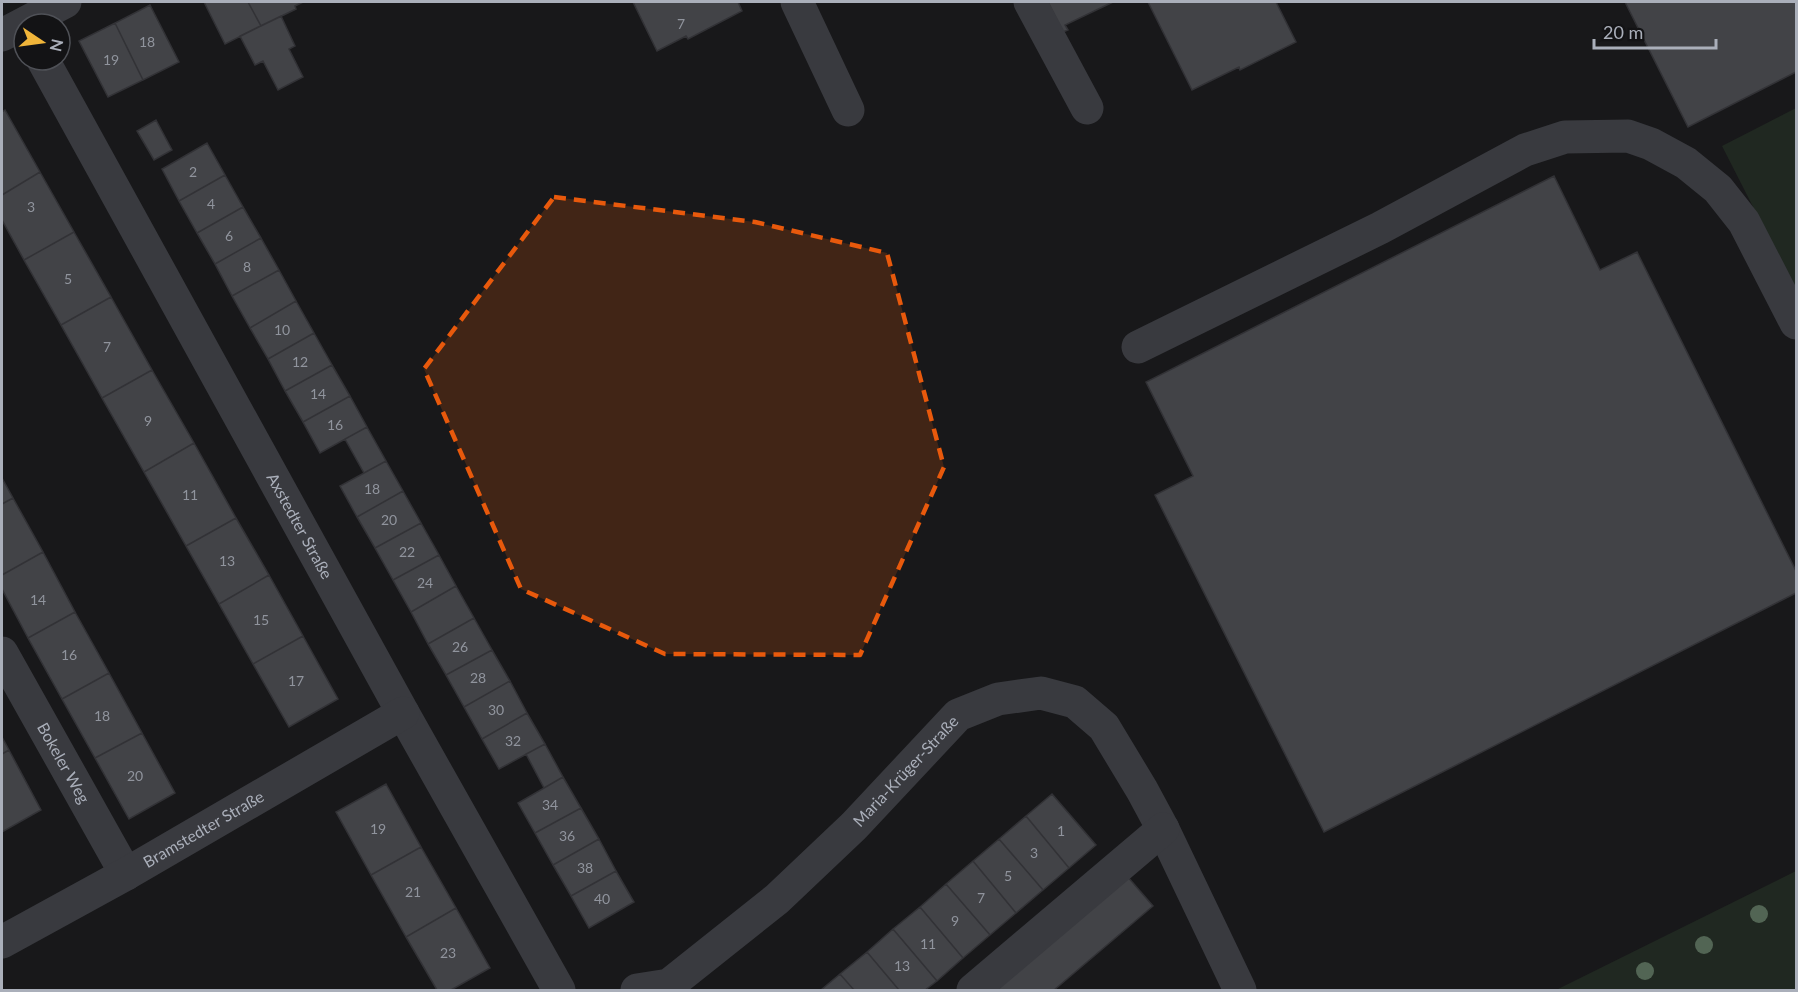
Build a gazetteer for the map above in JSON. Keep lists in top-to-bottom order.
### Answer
{
  "streets": {
    "street": [
      "Axstedter Straße",
      "Bokeler Weg",
      "Maria-Krüger-Straße",
      "Bramstedter Straße"
    ]
  },
  "crossings": [
    ["Axstedter Straße", "Bramstedter Straße"],
    ["Bokeler Weg", "Bramstedter Straße"]
  ],
  "house_numbers": [
    "7",
    "18",
    "19",
    "2",
    "4",
    "3",
    "6",
    "8",
    "5",
    "10",
    "7",
    "12",
    "14",
    "9",
    "16",
    "18",
    "11",
    "20",
    "22",
    "13",
    "24",
    "14",
    "15",
    "26",
    "16",
    "28",
    "17",
    "30",
    "18",
    "32",
    "20",
    "34",
    "19",
    "1",
    "36",
    "3",
    "38",
    "5",
    "21",
    "7",
    "40",
    "9",
    "11",
    "23",
    "13"
  ],
  "scale_bar": "20 m",
  "north": "right"
}
